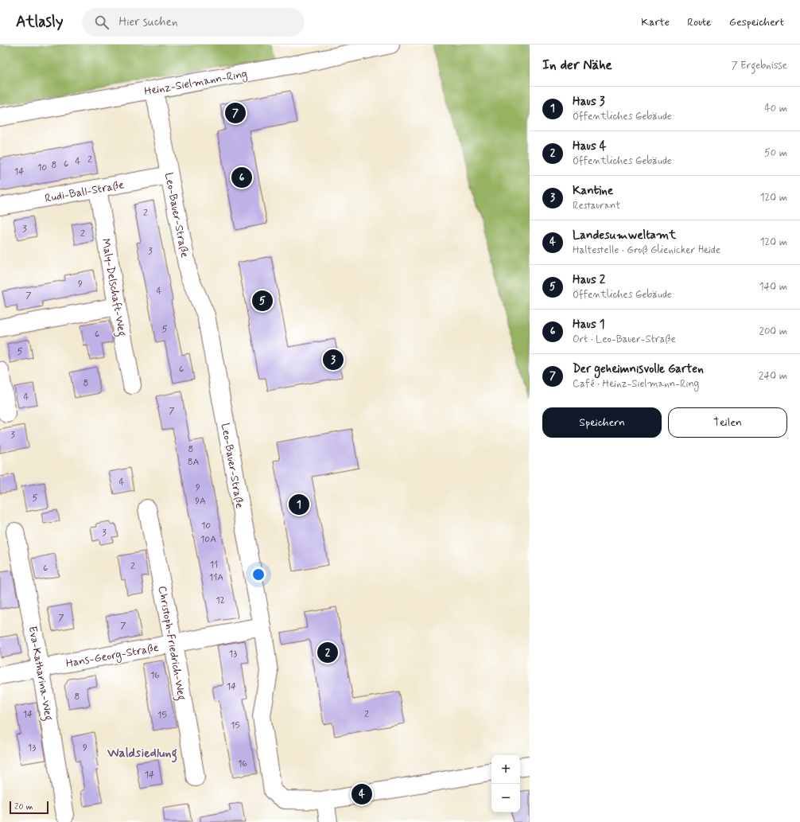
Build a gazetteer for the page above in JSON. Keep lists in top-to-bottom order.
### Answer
{
  "streets": {
    "street": [
      "Heinz-Sielmann-Ring",
      "Rudi-Ball-Straße",
      "Leo-Bauer-Straße",
      "Maly-Delschaft-Weg",
      "Christoph-Friedrich-Weg",
      "Hans-Georg-Straße",
      "Eva-Katharina-Weg"
    ]
  },
  "crossings": [
    ["Heinz-Sielmann-Ring", "Leo-Bauer-Straße"],
    ["Rudi-Ball-Straße", "Leo-Bauer-Straße"],
    ["Rudi-Ball-Straße", "Maly-Delschaft-Weg"],
    ["Leo-Bauer-Straße", "Hans-Georg-Straße"],
    ["Christoph-Friedrich-Weg", "Hans-Georg-Straße"],
    ["Hans-Georg-Straße", "Eva-Katharina-Weg"]
  ],
  "districts": ["Waldsiedlung"],
  "house_numbers": [
    "2",
    "4",
    "6",
    "8",
    "10",
    "14",
    "2",
    "3",
    "2",
    "3",
    "9",
    "4",
    "7",
    "5",
    "6",
    "5",
    "6",
    "8",
    "4",
    "7",
    "3",
    "8",
    "8A",
    "4",
    "9",
    "5",
    "9A",
    "10",
    "3",
    "10A",
    "11",
    "2",
    "6",
    "11A",
    "12",
    "7",
    "7",
    "13",
    "16",
    "14",
    "8",
    "14",
    "2",
    "15",
    "15",
    "13",
    "9",
    "16",
    "14"
  ],
  "scale_bar": "20 m",
  "page": {
    "header": "Atlasly",
    "search": "Hier suchen",
    "nav": ["Karte", "Route", "Gespeichert"],
    "heading": ["In der Nähe", "7 Ergebnisse"],
    "list": [
      {
        "mark": "1",
        "name": "Haus 3",
        "note": "Öffentliches Gebäude",
        "value": "40 m"
      },
      {
        "mark": "2",
        "name": "Haus 4",
        "note": "Öffentliches Gebäude",
        "value": "50 m"
      },
      {
        "mark": "3",
        "name": "Kantine",
        "note": "Restaurant",
        "value": "120 m"
      },
      {
        "mark": "4",
        "name": "Landesumweltamt",
        "note": "Haltestelle · Groß Glienicker Heide",
        "value": "120 m"
      },
      {
        "mark": "5",
        "name": "Haus 2",
        "note": "Öffentliches Gebäude",
        "value": "140 m"
      },
      {
        "mark": "6",
        "name": "Haus 1",
        "note": "Ort · Leo-Bauer-Straße",
        "value": "200 m"
      },
      {
        "mark": "7",
        "name": "Der geheimnisvolle Garten",
        "note": "Café · Heinz-Sielmann-Ring",
        "value": "240 m"
      }
    ],
    "pins": [
      "7",
      "6",
      "5",
      "3",
      "1",
      "2",
      "4"
    ],
    "buttons": ["Speichern", "Teilen"],
    "map_buttons": ["+", "−"],
    "scale": "20 m"
  }
}
